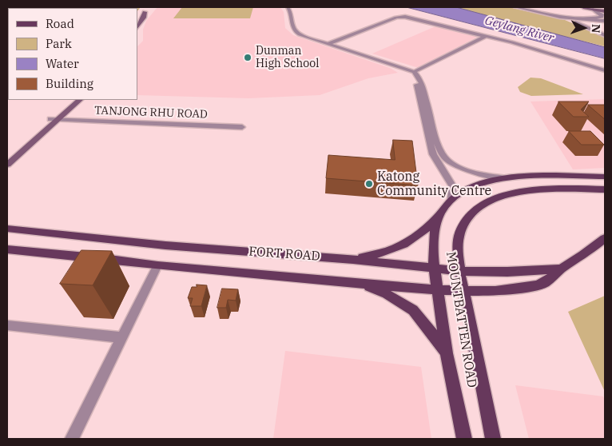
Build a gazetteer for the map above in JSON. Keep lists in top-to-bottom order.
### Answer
{
  "streets": {
    "main road": ["FORT ROAD", "MOUNTBATTEN ROAD"],
    "street": ["TANJONG RHU ROAD"]
  },
  "crossings": [
    ["FORT ROAD", "MOUNTBATTEN ROAD"]
  ],
  "water": ["Geylang River"],
  "places": ["Dunman High School", "Katong Community Centre"],
  "legend": [
    "Road",
    "Park",
    "Water",
    "Building"
  ],
  "north": "right"
}
